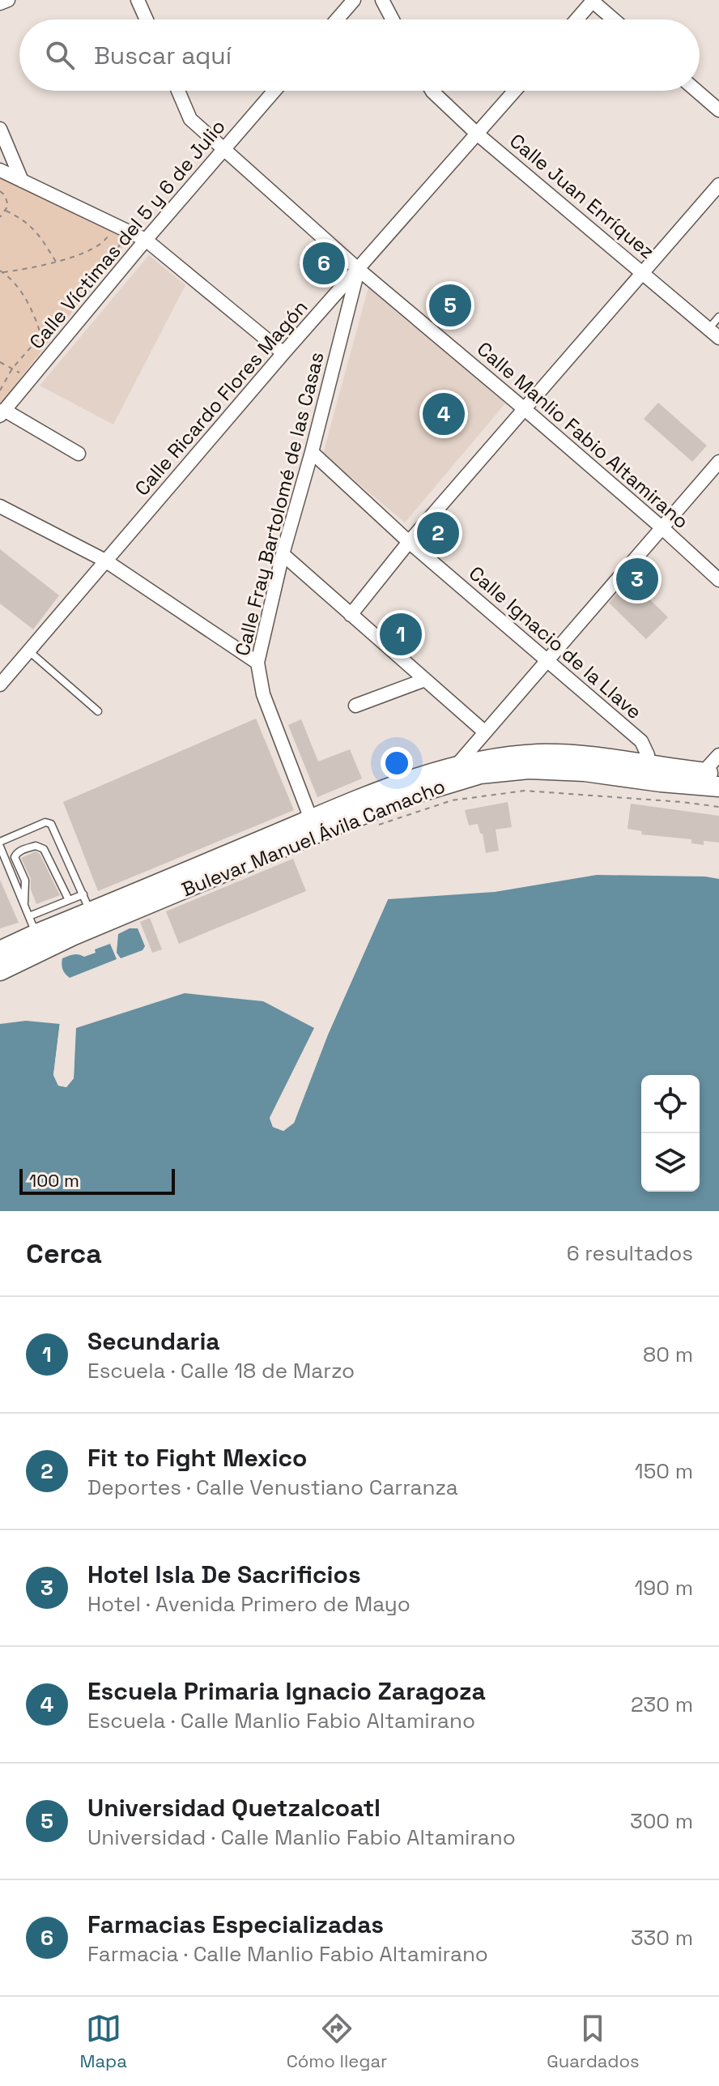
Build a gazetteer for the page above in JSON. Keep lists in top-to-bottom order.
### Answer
{
  "streets": {
    "main road": ["Bulevar Manuel Ávila Camacho"],
    "street": [
      "Calle Juan Enríquez",
      "Calle Víctimas del 5 y 6 de Julio",
      "Calle Ricardo Flores Magón",
      "Calle Manlio Fabio Altamirano",
      "Calle Fray Bartolomé de las Casas",
      "Calle Ignacio de la Llave"
    ]
  },
  "crossings": [
    ["Calle Juan Enríquez", "Calle Ricardo Flores Magón"],
    ["Calle Víctimas del 5 y 6 de Julio", "Calle Manlio Fabio Altamirano"],
    ["Calle Ricardo Flores Magón", "Calle Manlio Fabio Altamirano"],
    ["Calle Ricardo Flores Magón", "Calle Fray Bartolomé de las Casas"],
    ["Calle Manlio Fabio Altamirano", "Calle Fray Bartolomé de las Casas"],
    ["Calle Fray Bartolomé de las Casas", "Calle Ignacio de la Llave"],
    ["Calle Fray Bartolomé de las Casas", "Bulevar Manuel Ávila Camacho"],
    ["Calle Ignacio de la Llave", "Bulevar Manuel Ávila Camacho"]
  ],
  "scale_bar": "100 m",
  "page": {
    "search": "Buscar aquí",
    "pins": [
      "6",
      "5",
      "4",
      "2",
      "3",
      "1"
    ],
    "scale": "100 m",
    "heading": ["Cerca", "6 resultados"],
    "list": [
      {
        "mark": "1",
        "name": "Secundaria",
        "note": "Escuela · Calle 18 de Marzo",
        "value": "80 m"
      },
      {
        "mark": "2",
        "name": "Fit to Fight Mexico",
        "note": "Deportes · Calle Venustiano Carranza",
        "value": "150 m"
      },
      {
        "mark": "3",
        "name": "Hotel Isla De Sacrificios",
        "note": "Hotel · Avenida Primero de Mayo",
        "value": "190 m"
      },
      {
        "mark": "4",
        "name": "Escuela Primaria Ignacio Zaragoza",
        "note": "Escuela · Calle Manlio Fabio Altamirano",
        "value": "230 m"
      },
      {
        "mark": "5",
        "name": "Universidad Quetzalcoatl",
        "note": "Universidad · Calle Manlio Fabio Altamirano",
        "value": "300 m"
      },
      {
        "mark": "6",
        "name": "Farmacias Especializadas",
        "note": "Farmacia · Calle Manlio Fabio Altamirano",
        "value": "330 m"
      }
    ],
    "nav": ["Mapa", "Cómo llegar", "Guardados"]
  }
}
